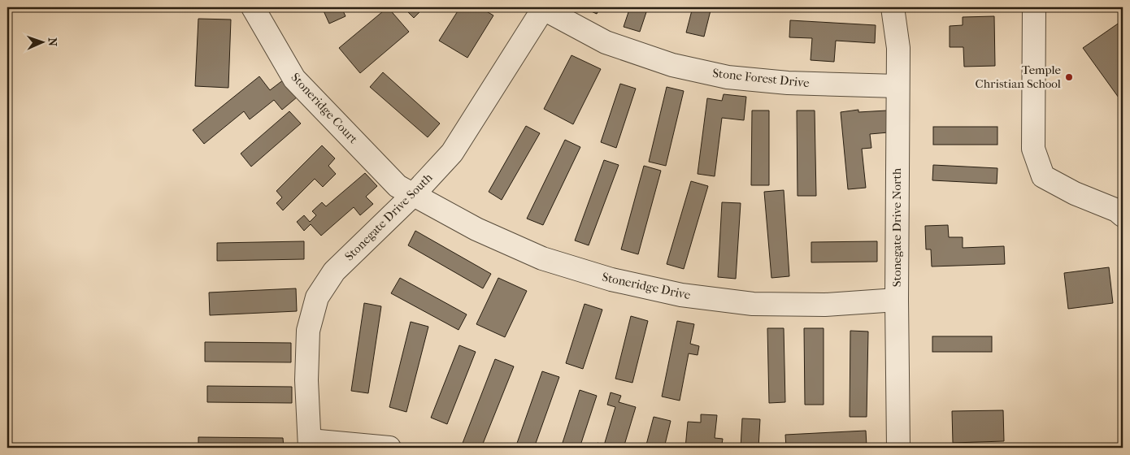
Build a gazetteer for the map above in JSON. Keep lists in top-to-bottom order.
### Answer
{
  "streets": {
    "street": [
      "Stone Forest Drive",
      "Stoneridge Court",
      "Stonegate Drive South",
      "Stonegate Drive North",
      "Stoneridge Drive"
    ]
  },
  "crossings": [
    ["Stone Forest Drive", "Stonegate Drive South"],
    ["Stone Forest Drive", "Stonegate Drive North"],
    ["Stoneridge Court", "Stonegate Drive South"],
    ["Stoneridge Court", "Stoneridge Drive"],
    ["Stonegate Drive South", "Stoneridge Drive"],
    ["Stonegate Drive North", "Stoneridge Drive"]
  ],
  "places": ["Temple Christian School"],
  "north": "right"
}
